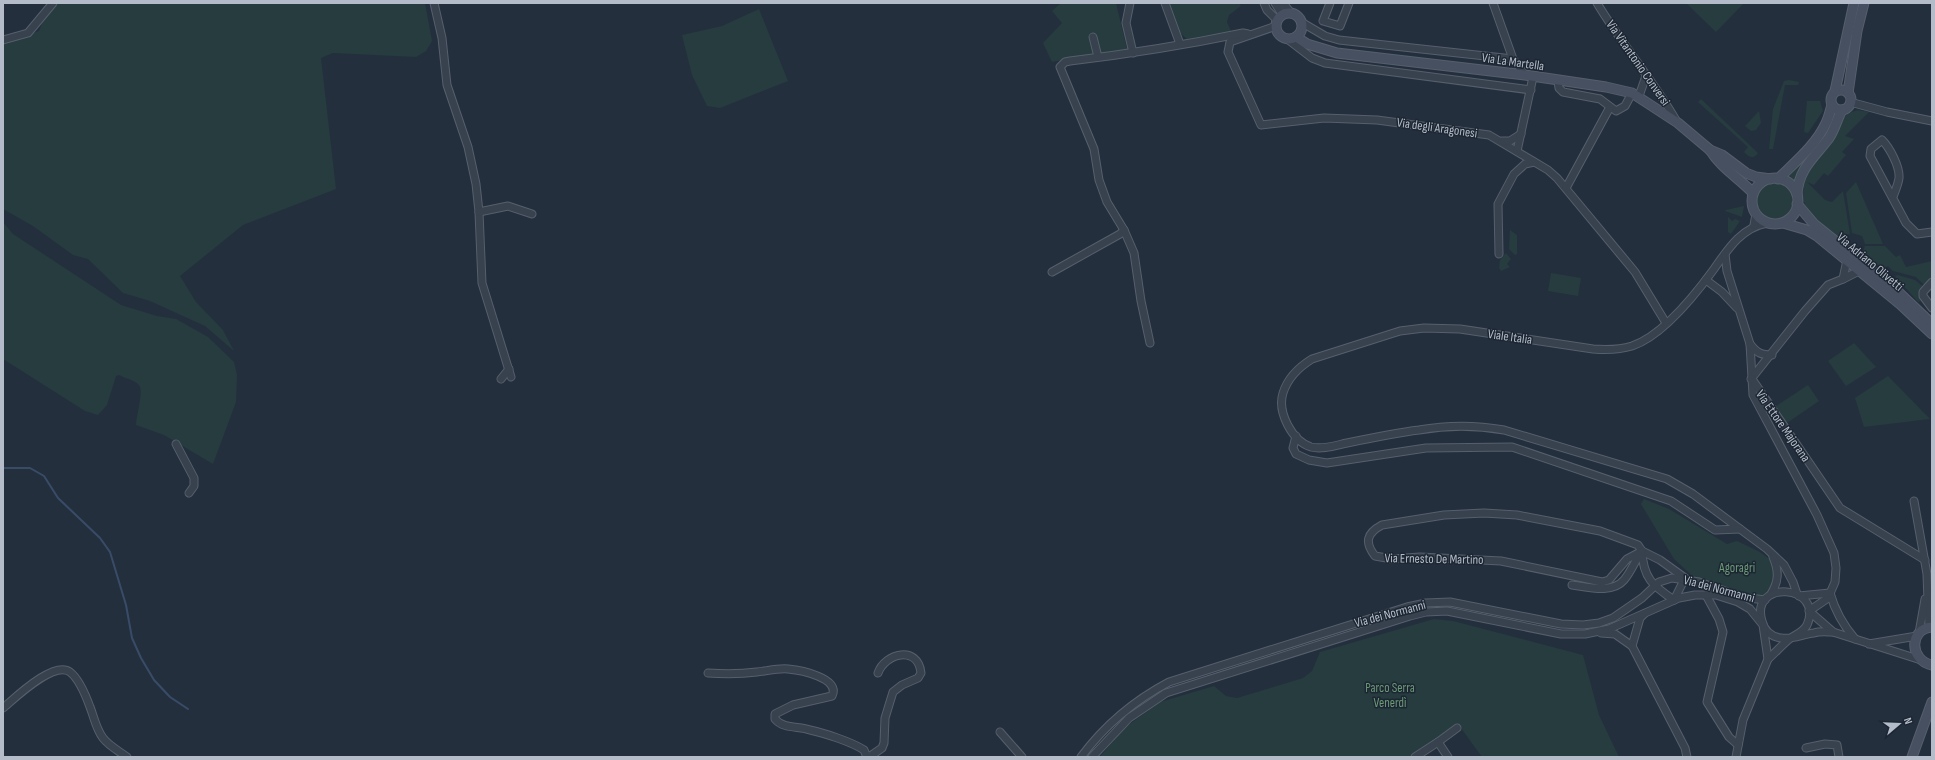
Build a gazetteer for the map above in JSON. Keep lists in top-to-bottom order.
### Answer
{
  "streets": {
    "street": [
      "Via La Martella",
      "Via Vitantonio Conversi",
      "Via degli Aragonesi",
      "Via Adriano Olivetti",
      "Viale Italia",
      "Via Ettore Majorana",
      "Via Ernesto De Martino",
      "Via dei Normanni"
    ]
  },
  "crossings": [
    ["Via La Martella", "Via Vitantonio Conversi"],
    ["Via La Martella", "Via degli Aragonesi"],
    ["Via La Martella", "Via Adriano Olivetti"],
    ["Via degli Aragonesi", "Viale Italia"],
    ["Viale Italia", "Via Ettore Majorana"],
    ["Viale Italia", "Via dei Normanni"],
    ["Via Ettore Majorana", "Via dei Normanni"]
  ],
  "parks": ["Agoragri", "Parco Serra Venerdì"],
  "north": "right"
}
